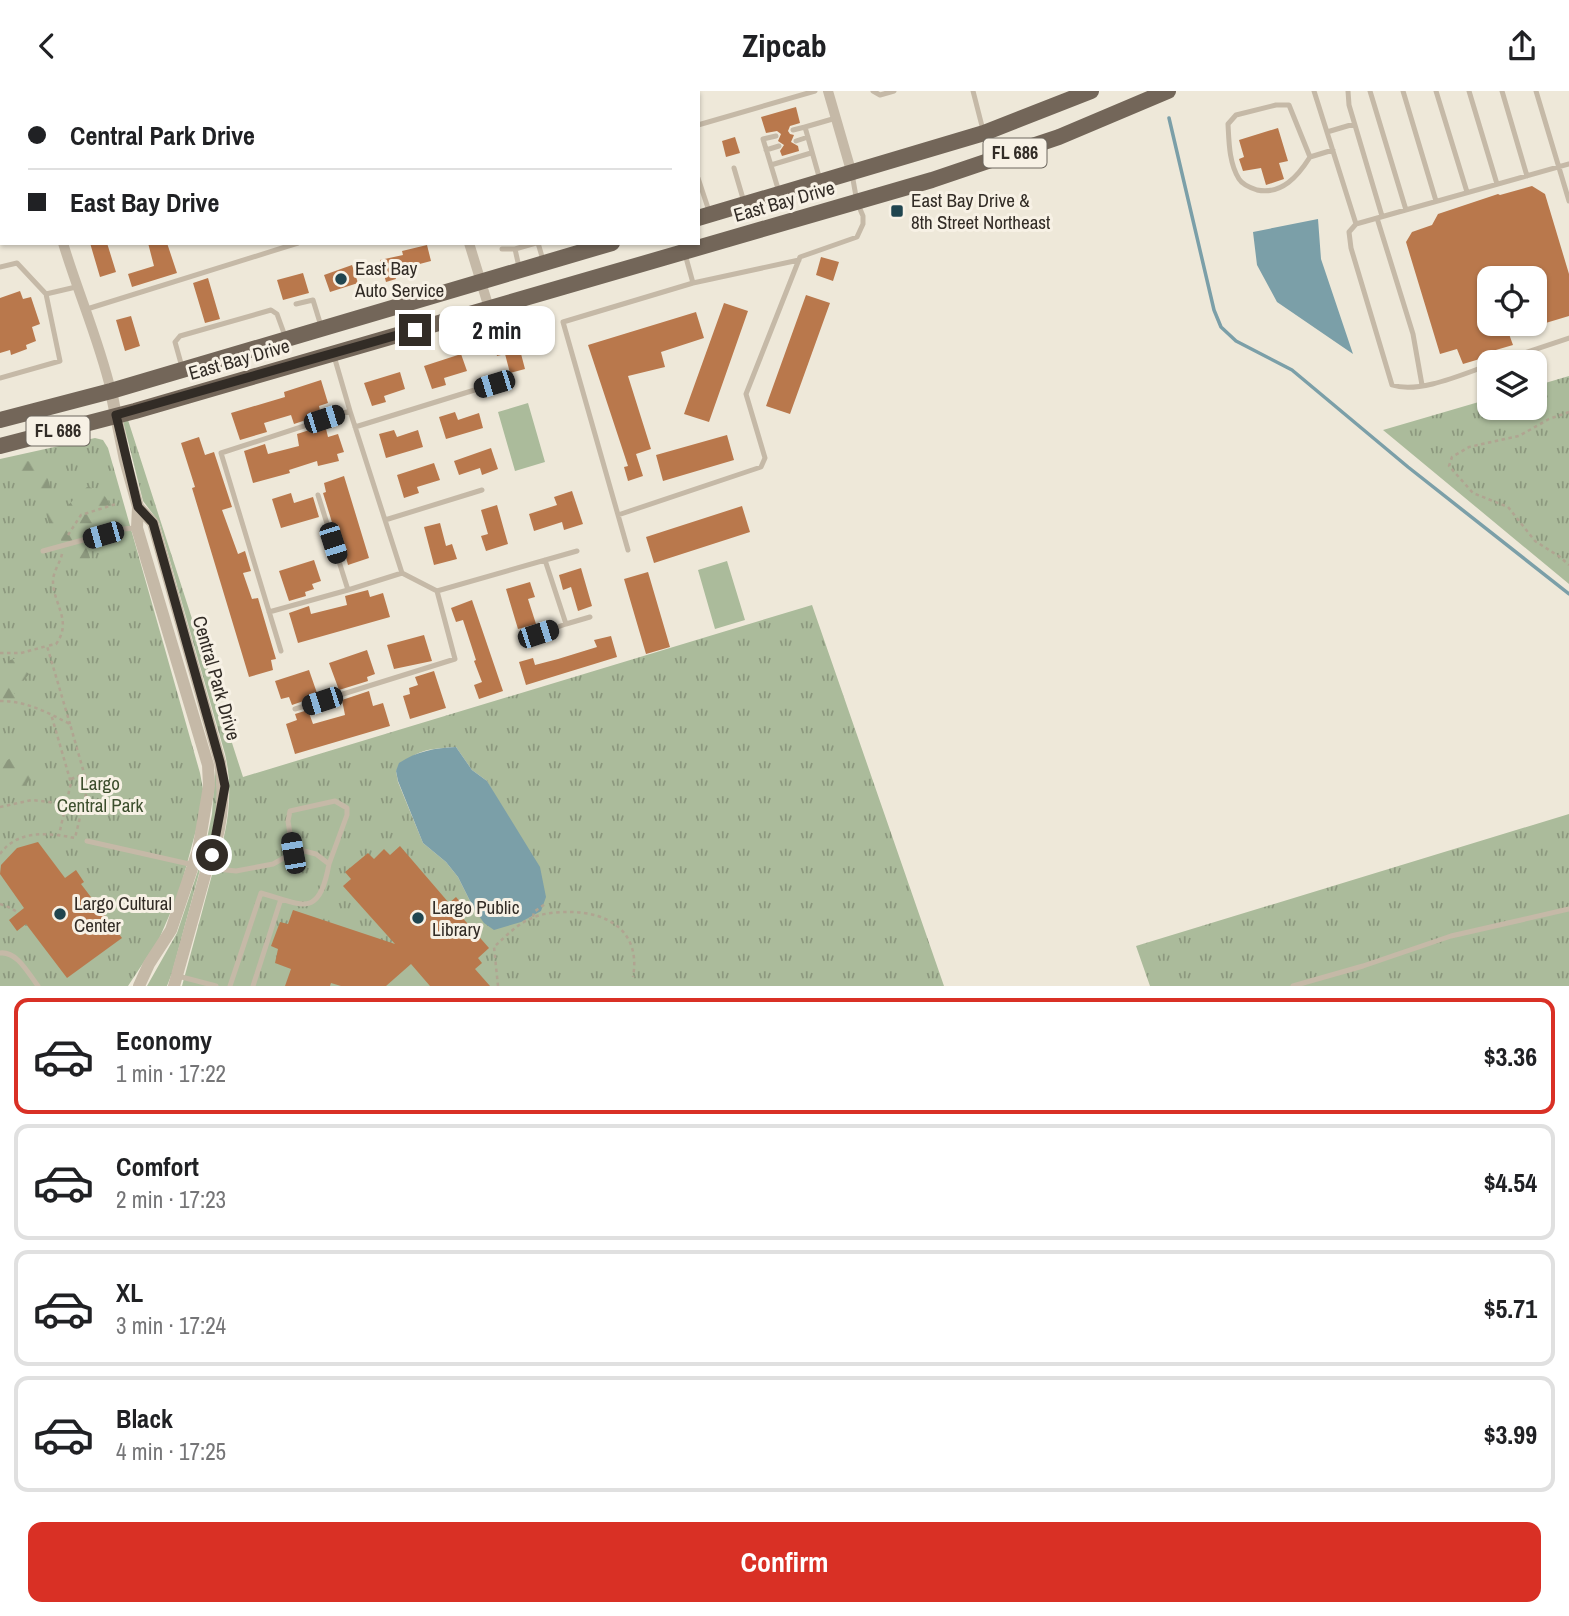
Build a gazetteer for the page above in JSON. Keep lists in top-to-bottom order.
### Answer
{
  "streets": {
    "main road": ["FL 686", "East Bay Drive"],
    "street": ["Central Park Drive"]
  },
  "crossings": [
    ["East Bay Drive", "Central Park Drive"]
  ],
  "parks": ["Largo Central Park"],
  "places": {
    "transit": ["East Bay Drive & 8th Street Northeast"],
    "other": ["East Bay Auto Service", "Largo Cultural Center", "Largo Public Library"]
  },
  "page": {
    "header": "Zipcab",
    "banner": ["Central Park Drive", "East Bay Drive"],
    "bubble": "2 min",
    "list": [
      {
        "name": "Economy",
        "note": "1 min · 17:22",
        "value": "$3.36"
      },
      {
        "name": "Comfort",
        "note": "2 min · 17:23",
        "value": "$4.54"
      },
      {
        "name": "XL",
        "note": "3 min · 17:24",
        "value": "$5.71"
      },
      {
        "name": "Black",
        "note": "4 min · 17:25",
        "value": "$3.99"
      }
    ],
    "buttons": "Confirm"
  }
}
